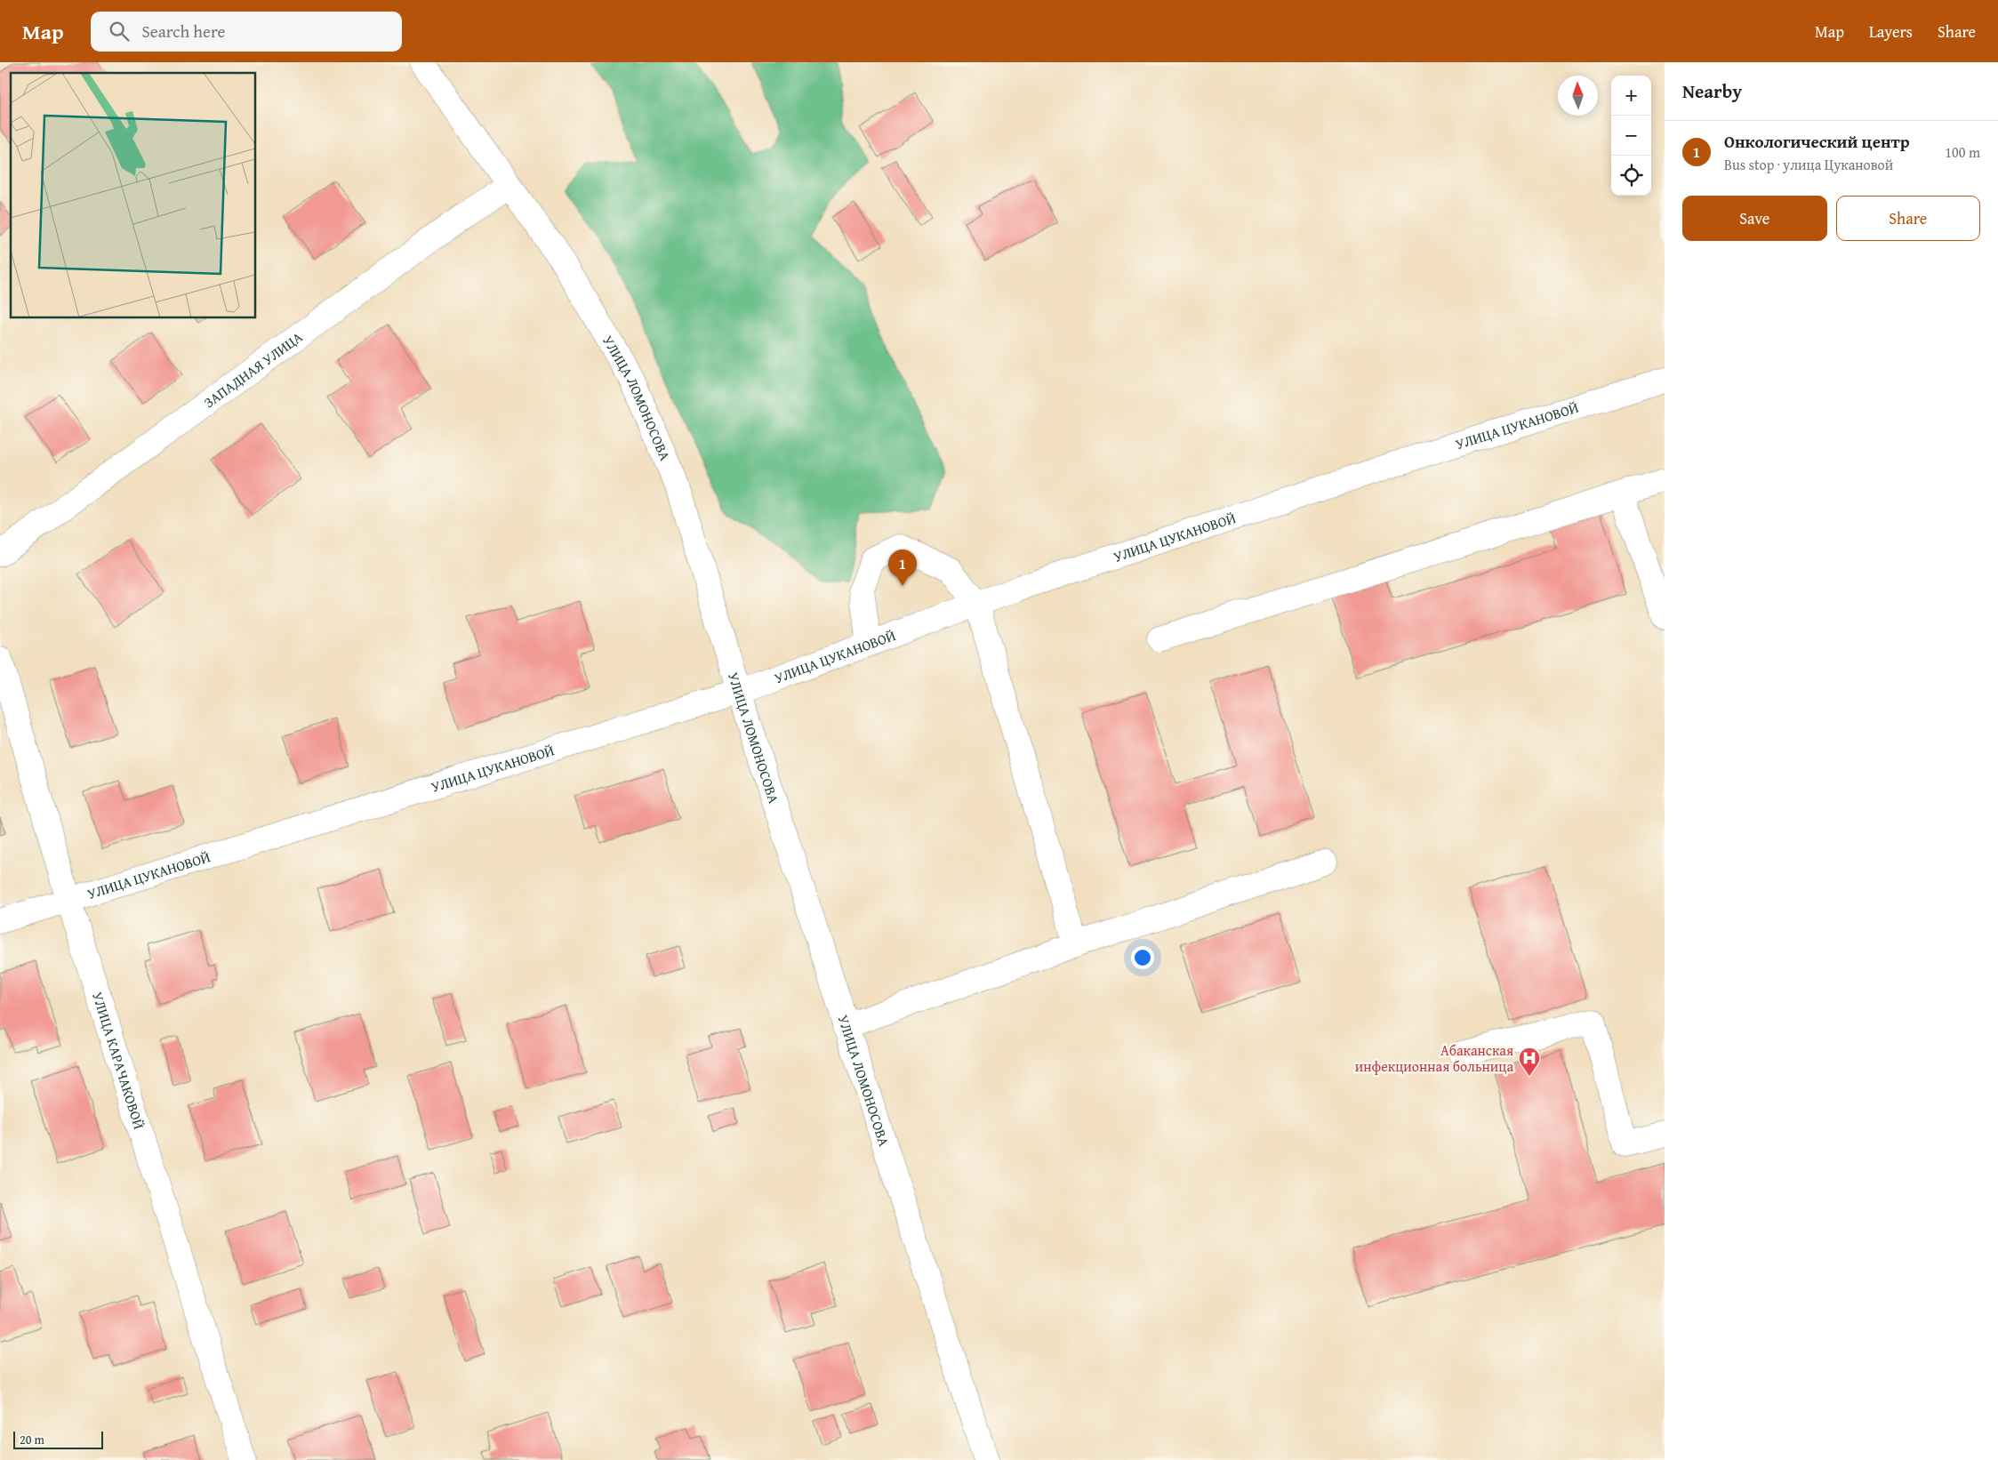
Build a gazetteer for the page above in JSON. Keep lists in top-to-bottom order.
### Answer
{
  "streets": {
    "street": [
      "ЗАПАДНАЯ УЛИЦА",
      "УЛИЦА ЛОМОНОСОВА",
      "УЛИЦА ЦУКАНОВОЙ",
      "УЛИЦА КАРАЧАКОВОЙ"
    ]
  },
  "crossings": [
    ["ЗАПАДНАЯ УЛИЦА", "УЛИЦА ЛОМОНОСОВА"],
    ["УЛИЦА ЛОМОНОСОВА", "УЛИЦА ЦУКАНОВОЙ"],
    ["УЛИЦА ЦУКАНОВОЙ", "УЛИЦА КАРАЧАКОВОЙ"]
  ],
  "places": {
    "hospital": ["Абаканская инфекционная больница"]
  },
  "scale_bar": "20 m",
  "north": "top",
  "page": {
    "header": "Map",
    "search": "Search here",
    "nav": ["Map", "Layers", "Share"],
    "heading": "Nearby",
    "map_buttons": ["+", "−"],
    "list": [
      {
        "mark": "1",
        "name": "Онкологический центр",
        "note": "Bus stop · улица Цукановой",
        "value": "100 m"
      }
    ],
    "buttons": ["Save", "Share"],
    "pins": "1",
    "scale": "20 m"
  }
}
